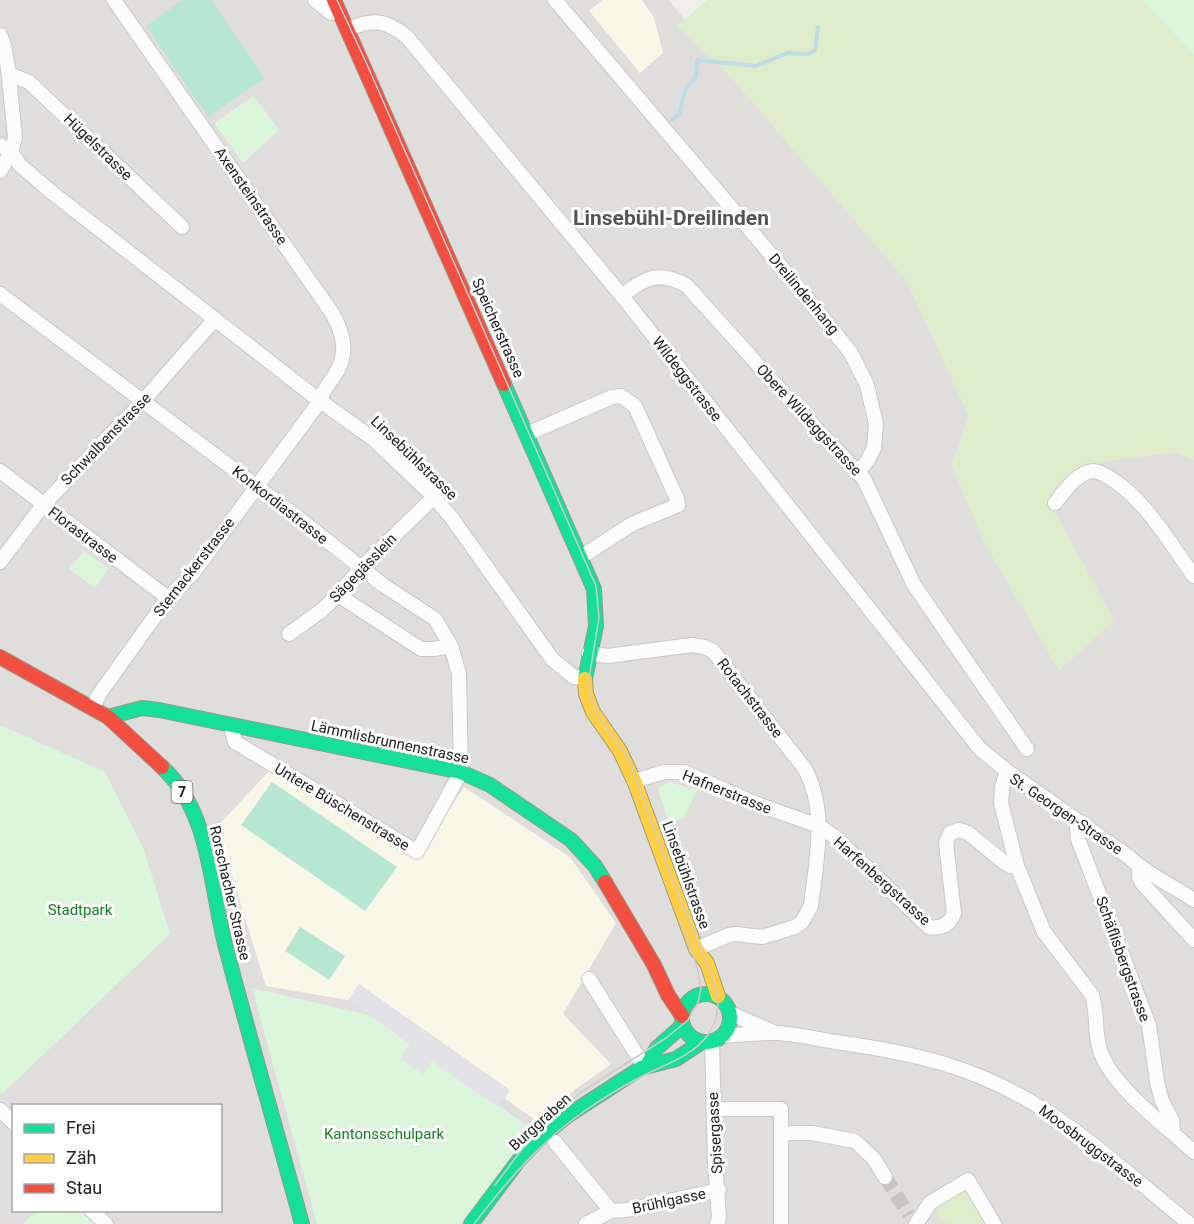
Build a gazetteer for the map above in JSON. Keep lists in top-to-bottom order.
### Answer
{
  "streets": {
    "main road": [
      "Speicherstrasse",
      "Linsebühlstrasse",
      "Lämmlisbrunnenstrasse",
      "7",
      "Rorschacher Strasse",
      "Burggraben"
    ],
    "street": [
      "Hügelstrasse",
      "Axensteinstrasse",
      "Dreilindenhang",
      "Wildeggstrasse",
      "Obere Wildeggstrasse",
      "Schwalbenstrasse",
      "Konkordiastrasse",
      "Florastrasse",
      "Sternackerstrasse",
      "Sägegässlein",
      "Rotachstrasse",
      "Hafnerstrasse",
      "Untere Büschenstrasse",
      "St. Georgen-Strasse",
      "Harfenbergstrasse",
      "Schäflisbergstrasse",
      "Spisergasse",
      "Moosbruggstrasse",
      "Brühlgasse"
    ]
  },
  "crossings": [
    ["Axensteinstrasse", "Linsebühlstrasse"],
    ["Axensteinstrasse", "Sternackerstrasse"],
    ["Dreilindenhang", "Obere Wildeggstrasse"],
    ["Speicherstrasse", "Wildeggstrasse"],
    ["Speicherstrasse", "Linsebühlstrasse"],
    ["Speicherstrasse", "Rotachstrasse"],
    ["Wildeggstrasse", "Obere Wildeggstrasse"],
    ["Wildeggstrasse", "St. Georgen-Strasse"],
    ["Schwalbenstrasse", "Linsebühlstrasse"],
    ["Schwalbenstrasse", "Konkordiastrasse"],
    ["Schwalbenstrasse", "Florastrasse"],
    ["Linsebühlstrasse", "Sternackerstrasse"],
    ["Linsebühlstrasse", "Sägegässlein"],
    ["Linsebühlstrasse", "Lämmlisbrunnenstrasse"],
    ["Linsebühlstrasse", "Hafnerstrasse"],
    ["Linsebühlstrasse", "Harfenbergstrasse"],
    ["Linsebühlstrasse", "Burggraben"],
    ["Linsebühlstrasse", "Spisergasse"],
    ["Linsebühlstrasse", "Moosbruggstrasse"],
    ["Konkordiastrasse", "Sternackerstrasse"],
    ["Konkordiastrasse", "Sägegässlein"],
    ["Konkordiastrasse", "Lämmlisbrunnenstrasse"],
    ["Konkordiastrasse", "Untere Büschenstrasse"],
    ["Florastrasse", "Sternackerstrasse"],
    ["Sternackerstrasse", "Rorschacher Strasse"],
    ["Rotachstrasse", "Hafnerstrasse"],
    ["Rotachstrasse", "Harfenbergstrasse"],
    ["Lämmlisbrunnenstrasse", "Untere Büschenstrasse"],
    ["Lämmlisbrunnenstrasse", "Rorschacher Strasse"],
    ["Lämmlisbrunnenstrasse", "Burggraben"],
    ["Lämmlisbrunnenstrasse", "Spisergasse"],
    ["Lämmlisbrunnenstrasse", "Moosbruggstrasse"],
    ["Hafnerstrasse", "Harfenbergstrasse"],
    ["St. Georgen-Strasse", "Harfenbergstrasse"],
    ["St. Georgen-Strasse", "Schäflisbergstrasse"],
    ["Burggraben", "Spisergasse"],
    ["Burggraben", "Moosbruggstrasse"],
    ["Spisergasse", "Moosbruggstrasse"],
    ["Spisergasse", "Brühlgasse"]
  ],
  "districts": ["Linsebühl-Dreilinden"],
  "parks": ["Stadtpark", "Kantonsschulpark"],
  "legend": ["Frei", "Zäh", "Stau"]
}
